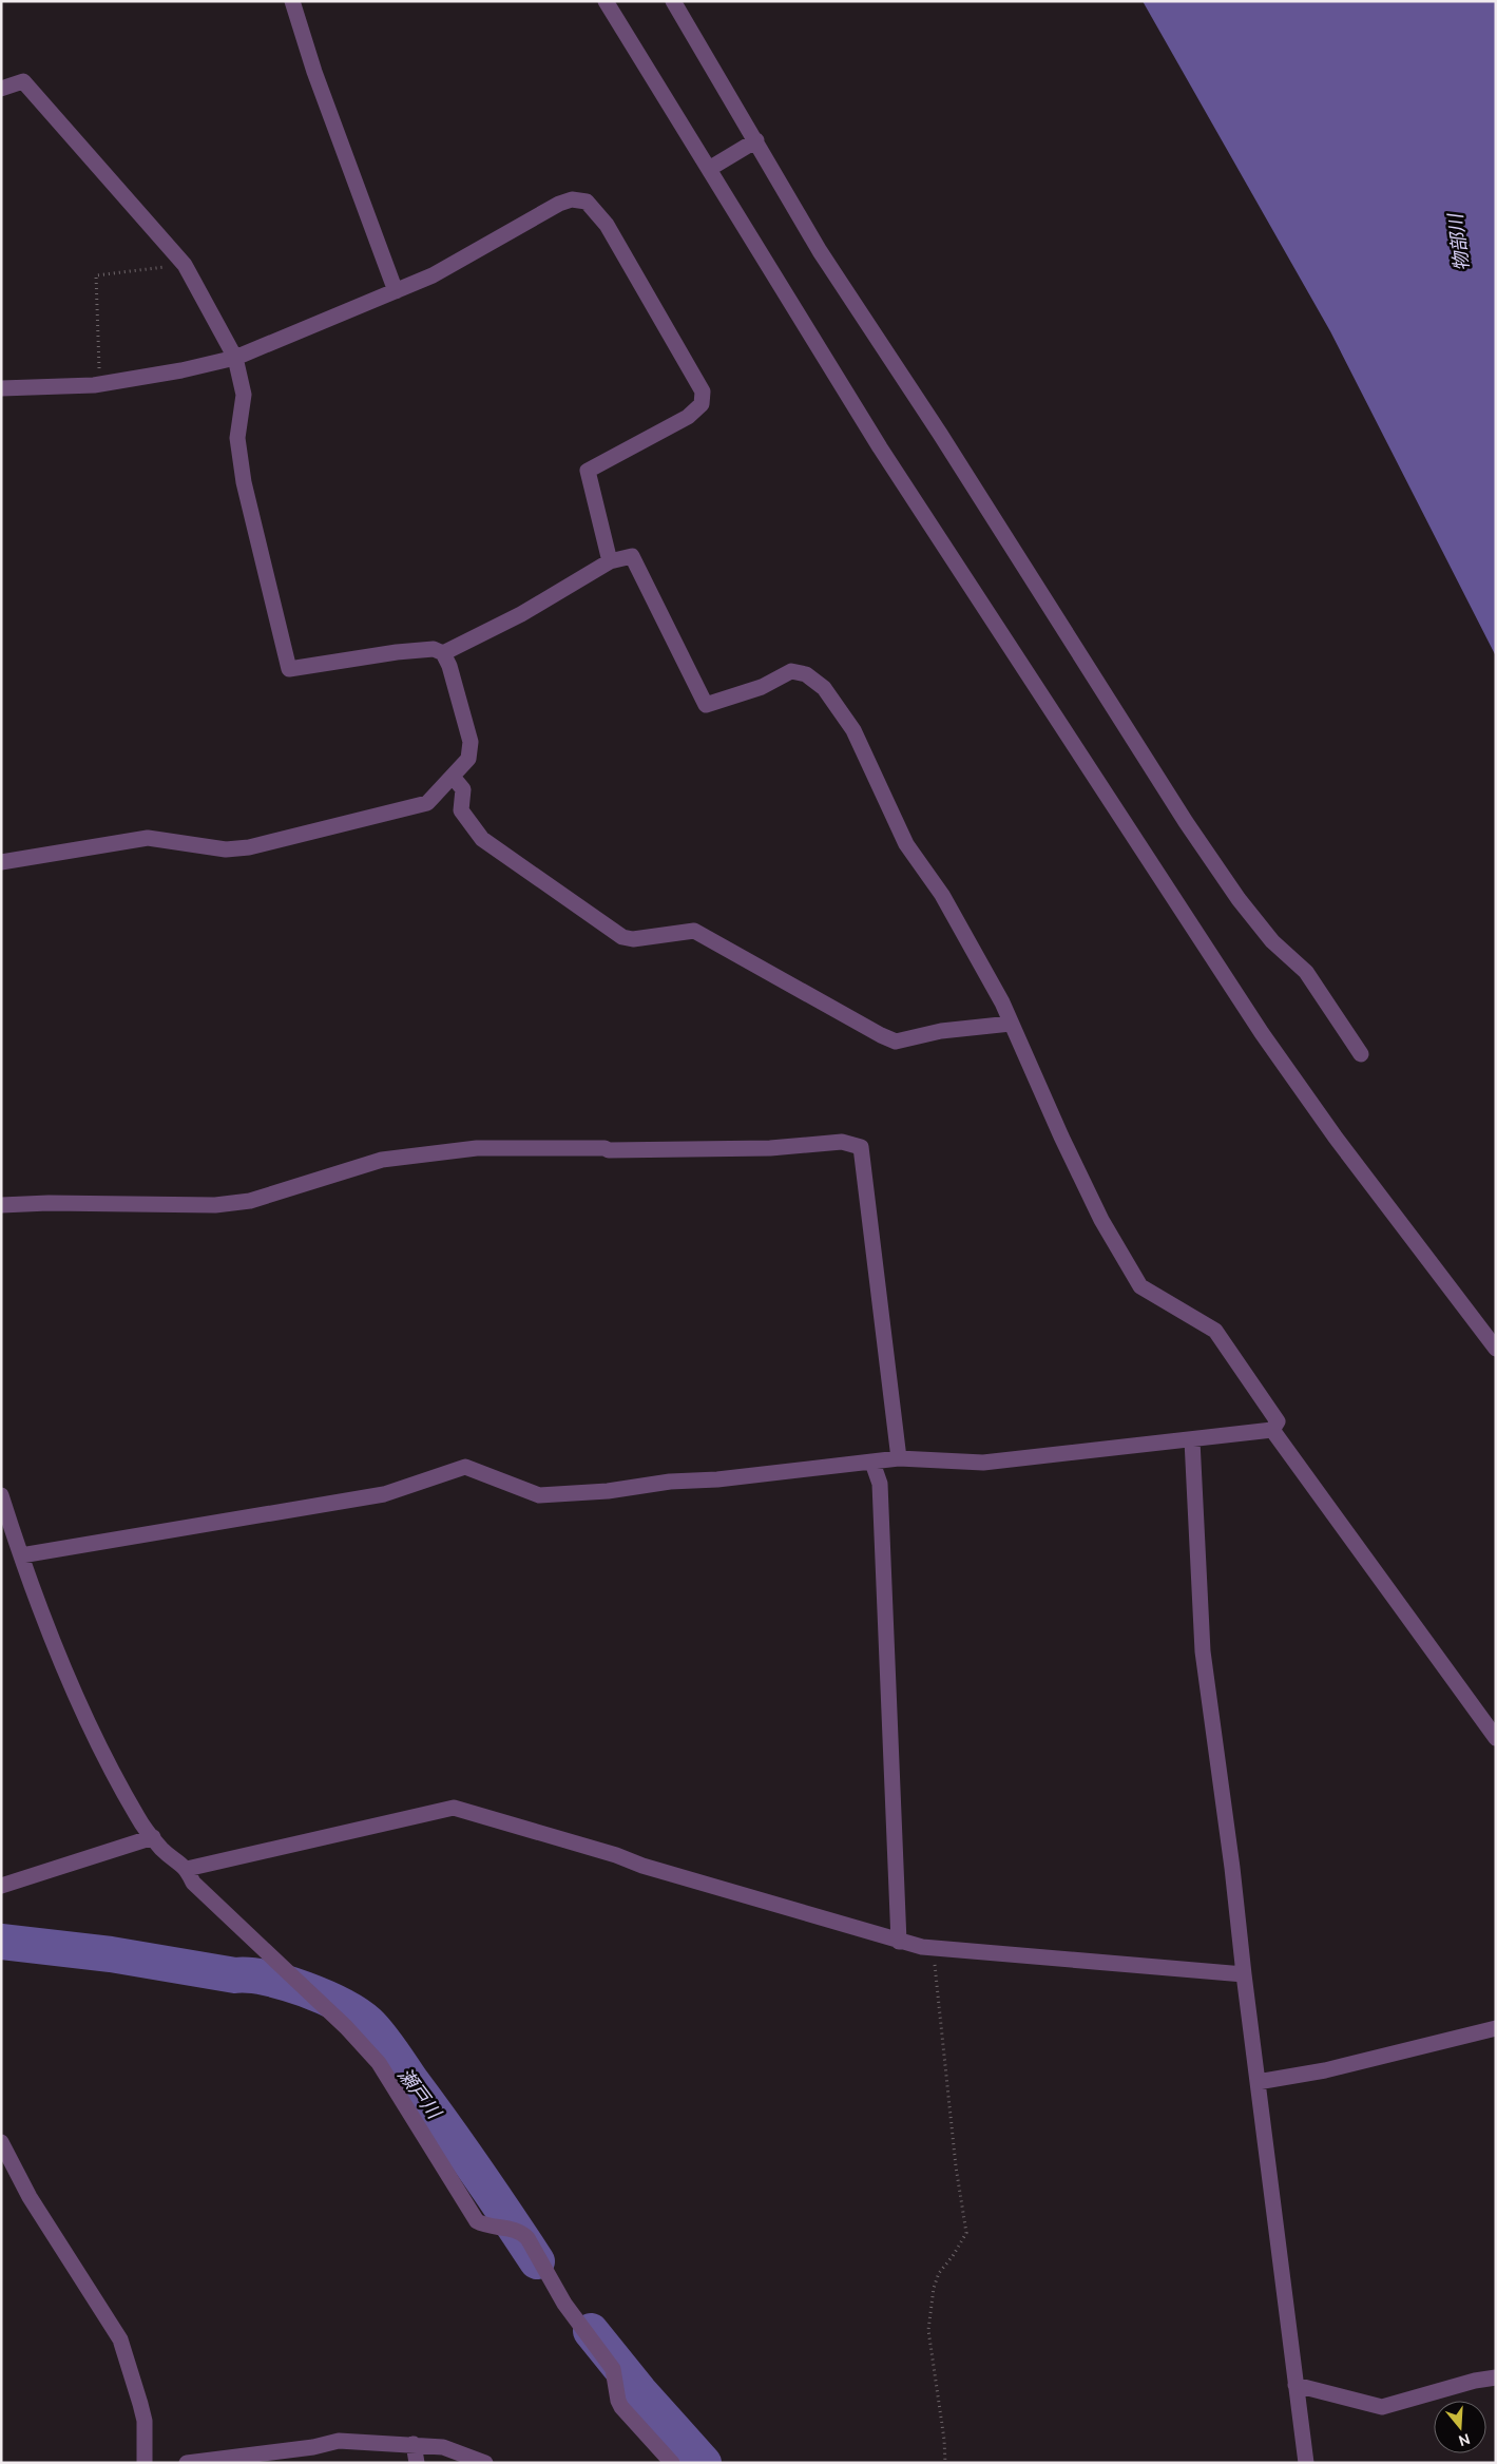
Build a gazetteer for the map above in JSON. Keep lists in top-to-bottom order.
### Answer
{
  "water": ["物部川", "瀬戸川"],
  "north": "bottom"
}
